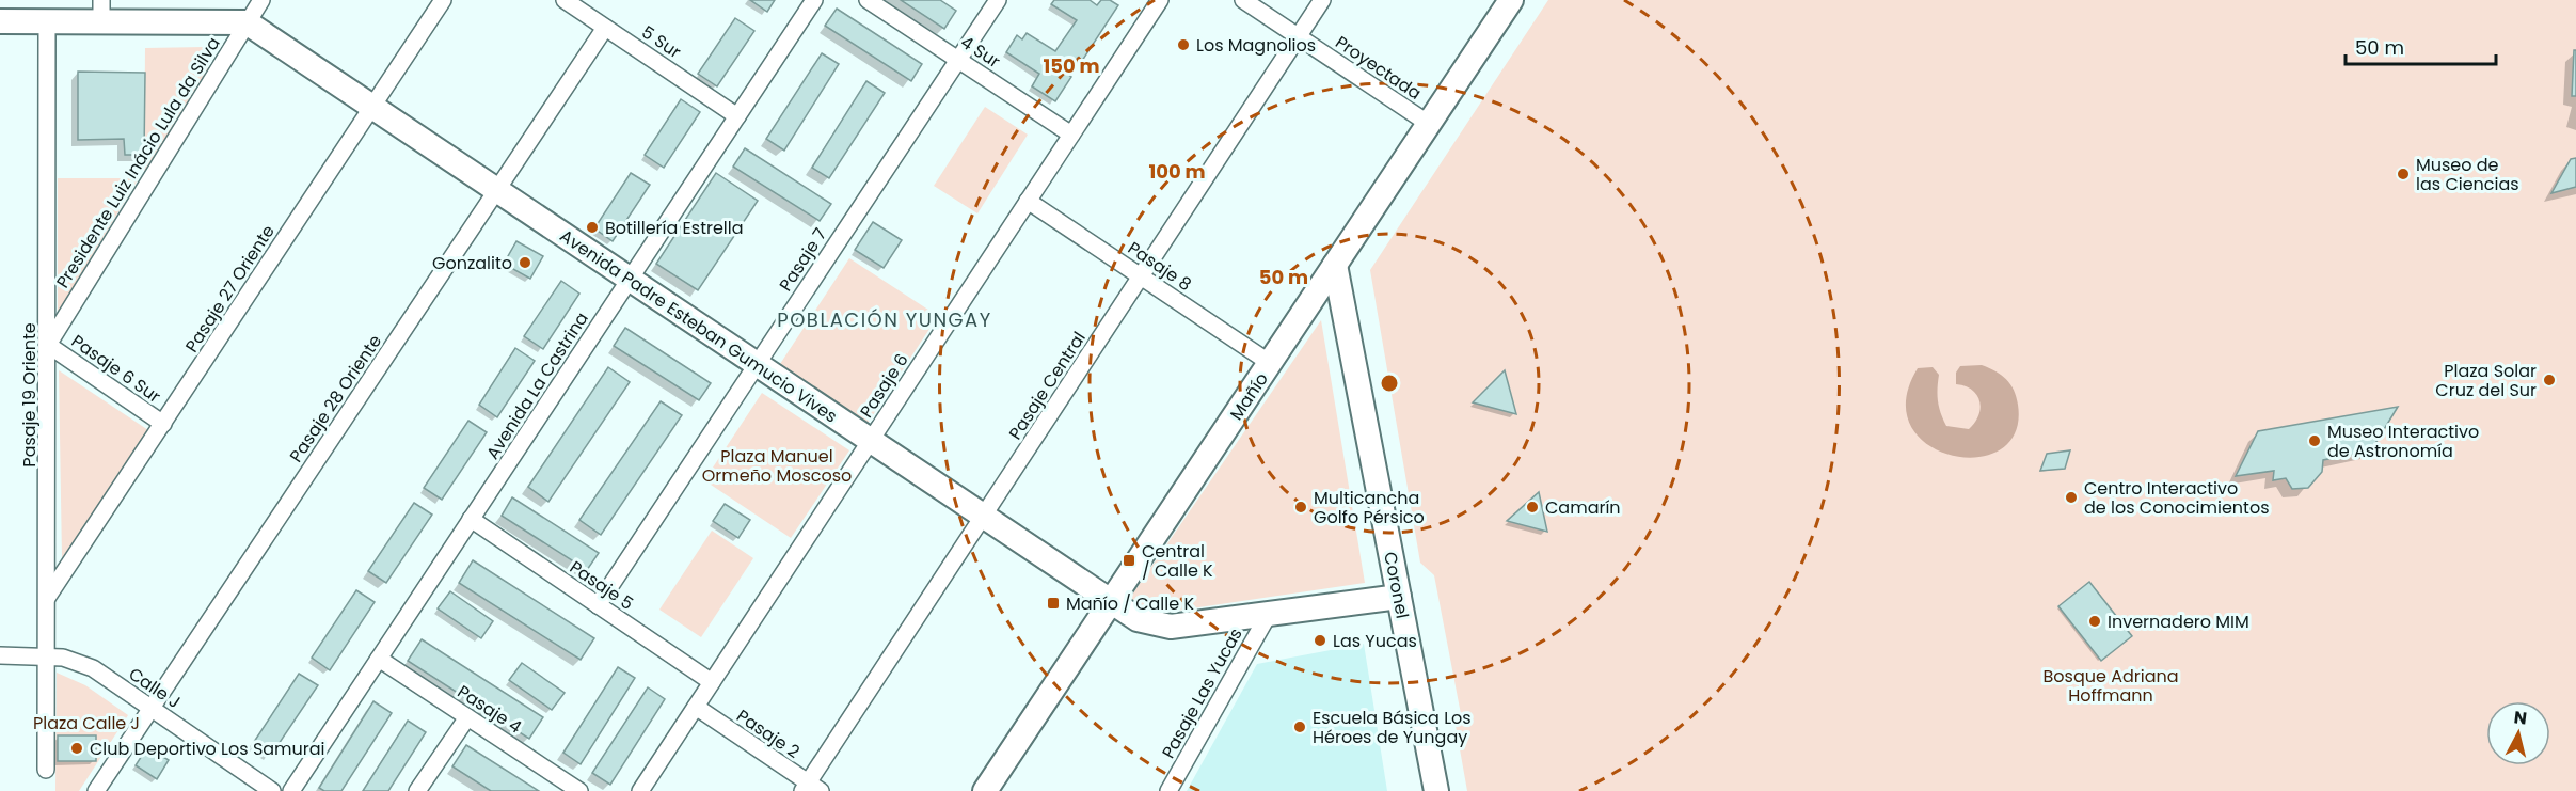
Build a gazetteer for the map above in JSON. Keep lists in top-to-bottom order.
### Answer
{
  "streets": {
    "street": [
      "5 Sur",
      "4 Sur",
      "Proyectada",
      "Presidente Luiz Inácio Lula da Silva",
      "Pasaje 7",
      "Pasaje 8",
      "Pasaje 27 Oriente",
      "Avenida Padre Esteban Gumucio Vives",
      "Pasaje 6 Sur",
      "Avenida La Castrina",
      "Pasaje 6",
      "Pasaje Central",
      "Pasaje 19 Oriente",
      "Mañío",
      "Pasaje 28 Oriente",
      "Pasaje 5",
      "Coronel",
      "Calle J",
      "Pasaje Las Yucas",
      "Pasaje 4",
      "Pasaje 2"
    ]
  },
  "crossings": [
    ["5 Sur", "Avenida La Castrina"],
    ["5 Sur", "Pasaje 28 Oriente"],
    ["4 Sur", "Pasaje 7"],
    ["4 Sur", "Pasaje 6"],
    ["Proyectada", "Pasaje Central"],
    ["Proyectada", "Mañío"],
    ["Presidente Luiz Inácio Lula da Silva", "Avenida Padre Esteban Gumucio Vives"],
    ["Presidente Luiz Inácio Lula da Silva", "Pasaje 6 Sur"],
    ["Presidente Luiz Inácio Lula da Silva", "Pasaje 19 Oriente"],
    ["Pasaje 7", "Avenida Padre Esteban Gumucio Vives"],
    ["Pasaje 7", "Pasaje 5"],
    ["Pasaje 8", "Pasaje 6"],
    ["Pasaje 8", "Pasaje Central"],
    ["Pasaje 8", "Mañío"],
    ["Pasaje 27 Oriente", "Avenida Padre Esteban Gumucio Vives"],
    ["Pasaje 27 Oriente", "Pasaje 6 Sur"],
    ["Pasaje 27 Oriente", "Pasaje 19 Oriente"],
    ["Avenida Padre Esteban Gumucio Vives", "Avenida La Castrina"],
    ["Avenida Padre Esteban Gumucio Vives", "Pasaje 6"],
    ["Avenida Padre Esteban Gumucio Vives", "Pasaje Central"],
    ["Avenida Padre Esteban Gumucio Vives", "Mañío"],
    ["Avenida Padre Esteban Gumucio Vives", "Pasaje 28 Oriente"],
    ["Avenida Padre Esteban Gumucio Vives", "Coronel"],
    ["Avenida Padre Esteban Gumucio Vives", "Pasaje Las Yucas"],
    ["Pasaje 6 Sur", "Pasaje 19 Oriente"],
    ["Avenida La Castrina", "Pasaje 5"],
    ["Avenida La Castrina", "Pasaje 4"],
    ["Pasaje 6", "Pasaje 5"],
    ["Pasaje 6", "Pasaje 2"],
    ["Pasaje Central", "Pasaje 2"],
    ["Pasaje 19 Oriente", "Calle J"],
    ["Mañío", "Coronel"],
    ["Pasaje 28 Oriente", "Calle J"]
  ],
  "districts": ["POBLACIÓN YUNGAY"],
  "parks": ["Plaza Manuel Ormeño Moscoso", "Bosque Adriana Hoffmann", "Plaza Calle J"],
  "places": {
    "other": [
      "Los Magnolios",
      "Museo de las Ciencias",
      "Botillería Estrella",
      "Gonzalito",
      "Plaza Solar Cruz del Sur",
      "Museo Interactivo de Astronomía",
      "Centro Interactivo de los Conocimientos",
      "Multicancha Golfo Pérsico",
      "Camarín",
      "Invernadero MIM",
      "Las Yucas",
      "Escuela Básica Los Héroes de Yungay",
      "Club Deportivo Los Samurai"
    ],
    "transit": ["Central / Calle K", "Mañío / Calle K"]
  },
  "scale_bar": "50 m",
  "north": "top",
  "rings": ["150 m", "100 m", "50 m"]
}
